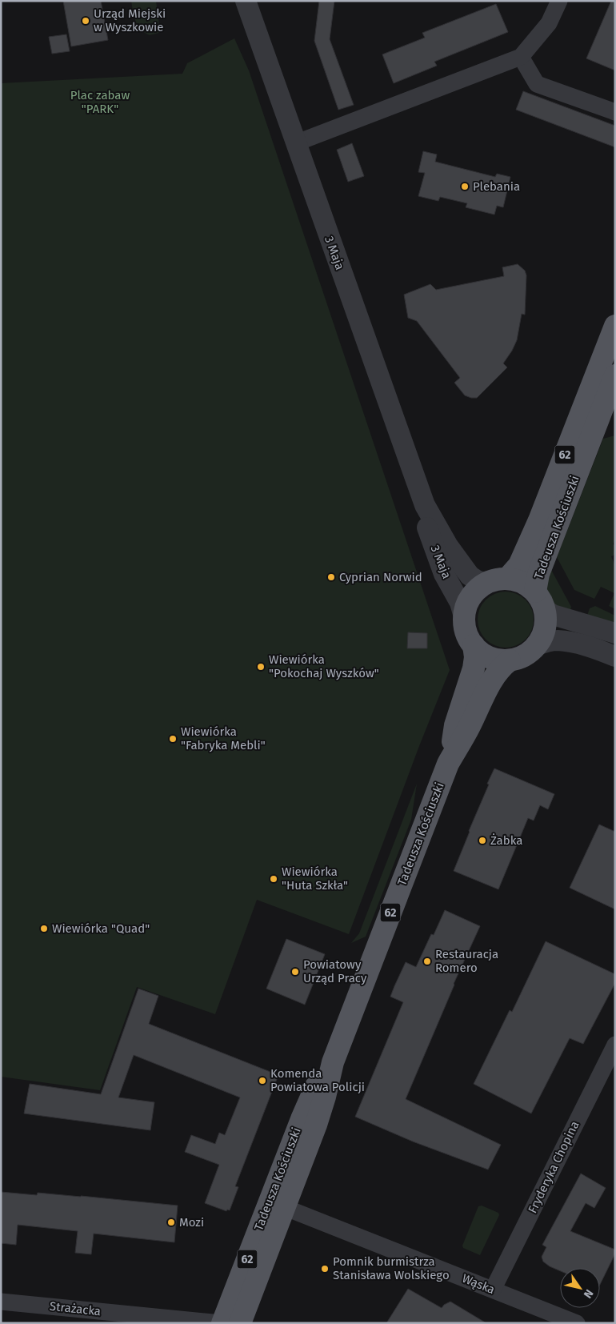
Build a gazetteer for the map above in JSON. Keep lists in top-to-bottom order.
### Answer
{
  "streets": {
    "main road": ["62", "Tadeusza Kościuszki"],
    "street": [
      "3 Maja",
      "Fryderyka Chopina",
      "Wąska",
      "Strażacka"
    ]
  },
  "crossings": [
    ["3 Maja", "Tadeusza Kościuszki"],
    ["Tadeusza Kościuszki", "Wąska"],
    ["Tadeusza Kościuszki", "Strażacka"],
    ["Fryderyka Chopina", "Wąska"]
  ],
  "parks": ["Plac zabaw \"PARK\""],
  "places": [
    "Urząd Miejski w Wyszkowie",
    "Plebania",
    "Cyprian Norwid",
    "Wiewiórka \"Pokochaj Wyszków\"",
    "Wiewiórka \"Fabryka Mebli\"",
    "Żabka",
    "Wiewiórka \"Huta Szkła\"",
    "Wiewiórka \"Quad\"",
    "Restauracja Romero",
    "Powiatowy Urząd Pracy",
    "Komenda Powiatowa Policji",
    "Mozi",
    "Pomnik burmistrza Stanisława Wolskiego"
  ],
  "north": "bottom right"
}
